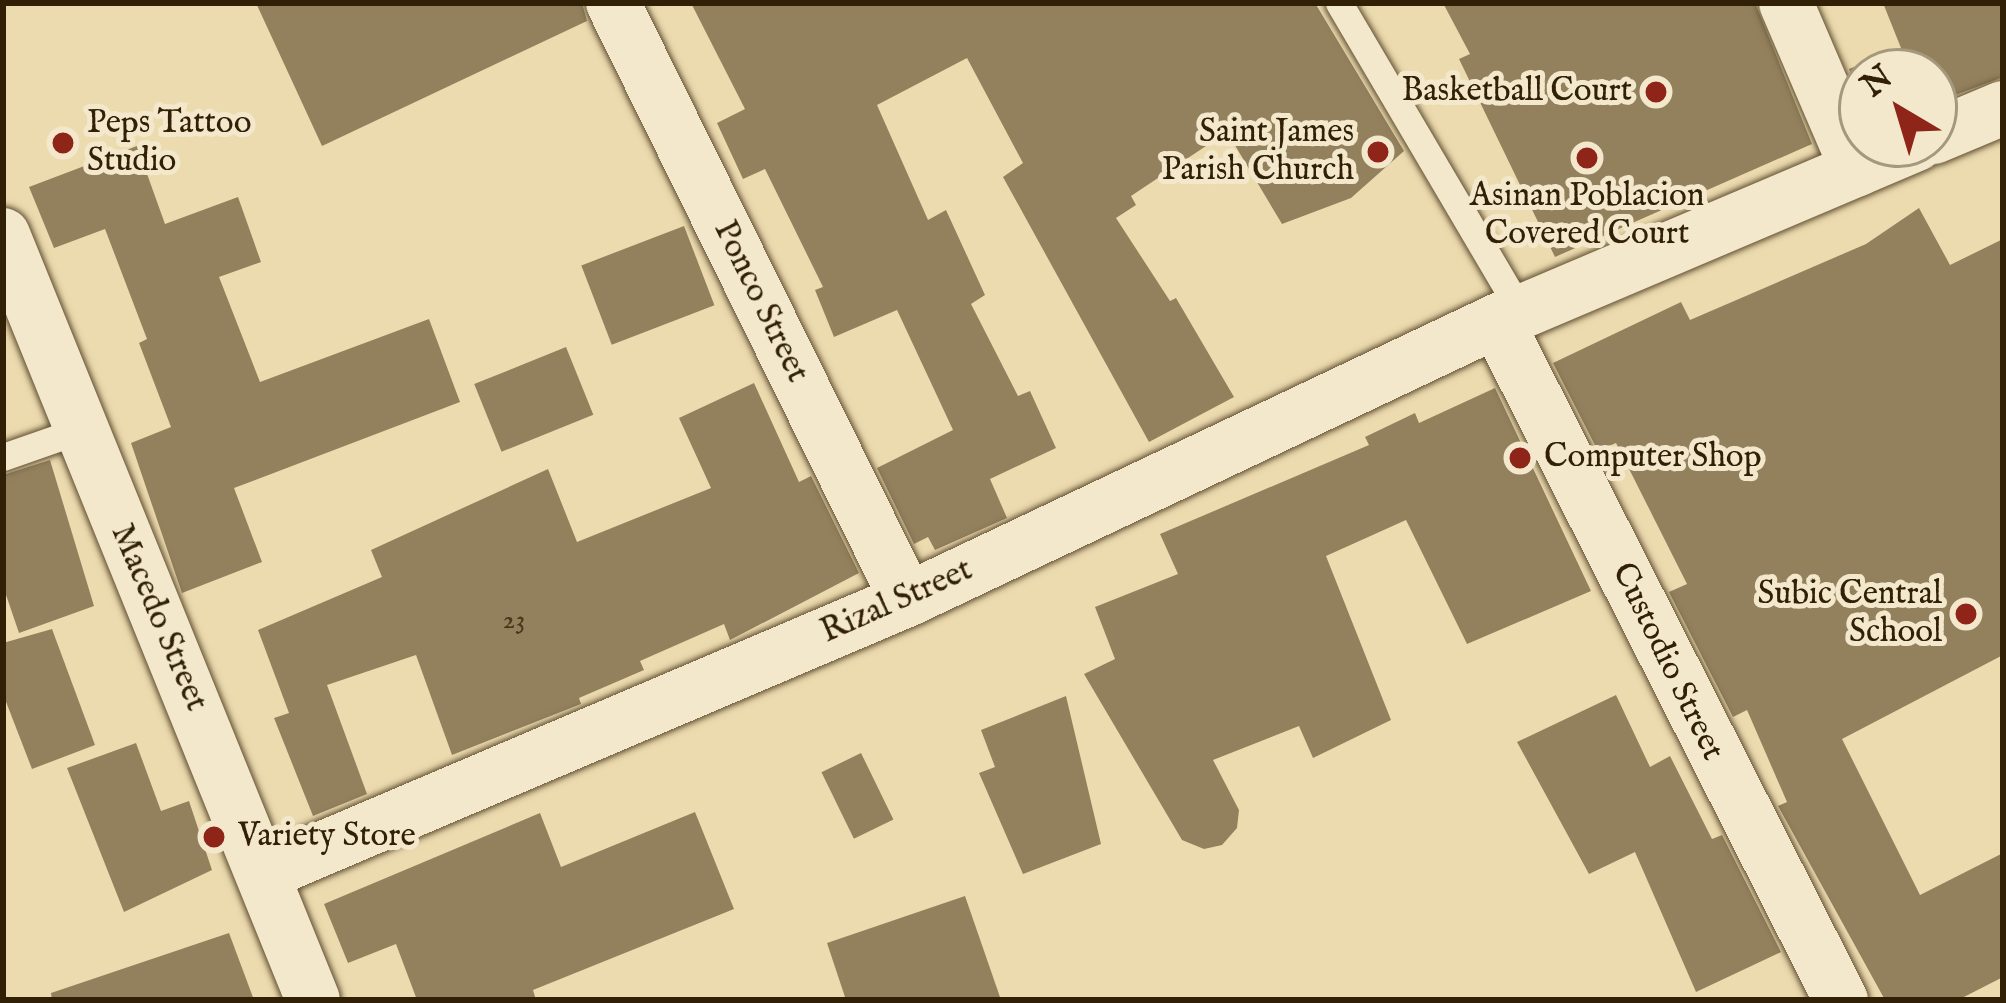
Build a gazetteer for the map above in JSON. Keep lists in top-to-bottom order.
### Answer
{
  "streets": {
    "street": [
      "Ponco Street",
      "Rizal Street",
      "Macedo Street",
      "Custodio Street"
    ]
  },
  "crossings": [
    ["Ponco Street", "Rizal Street"],
    ["Rizal Street", "Macedo Street"],
    ["Rizal Street", "Custodio Street"]
  ],
  "places": [
    "Basketball Court",
    "Peps Tattoo Studio",
    "Saint James Parish Church",
    "Asinan Poblacion Covered Court",
    "Computer Shop",
    "Subic Central School",
    "Variety Store"
  ],
  "house_numbers": ["23"],
  "north": "top left"
}
